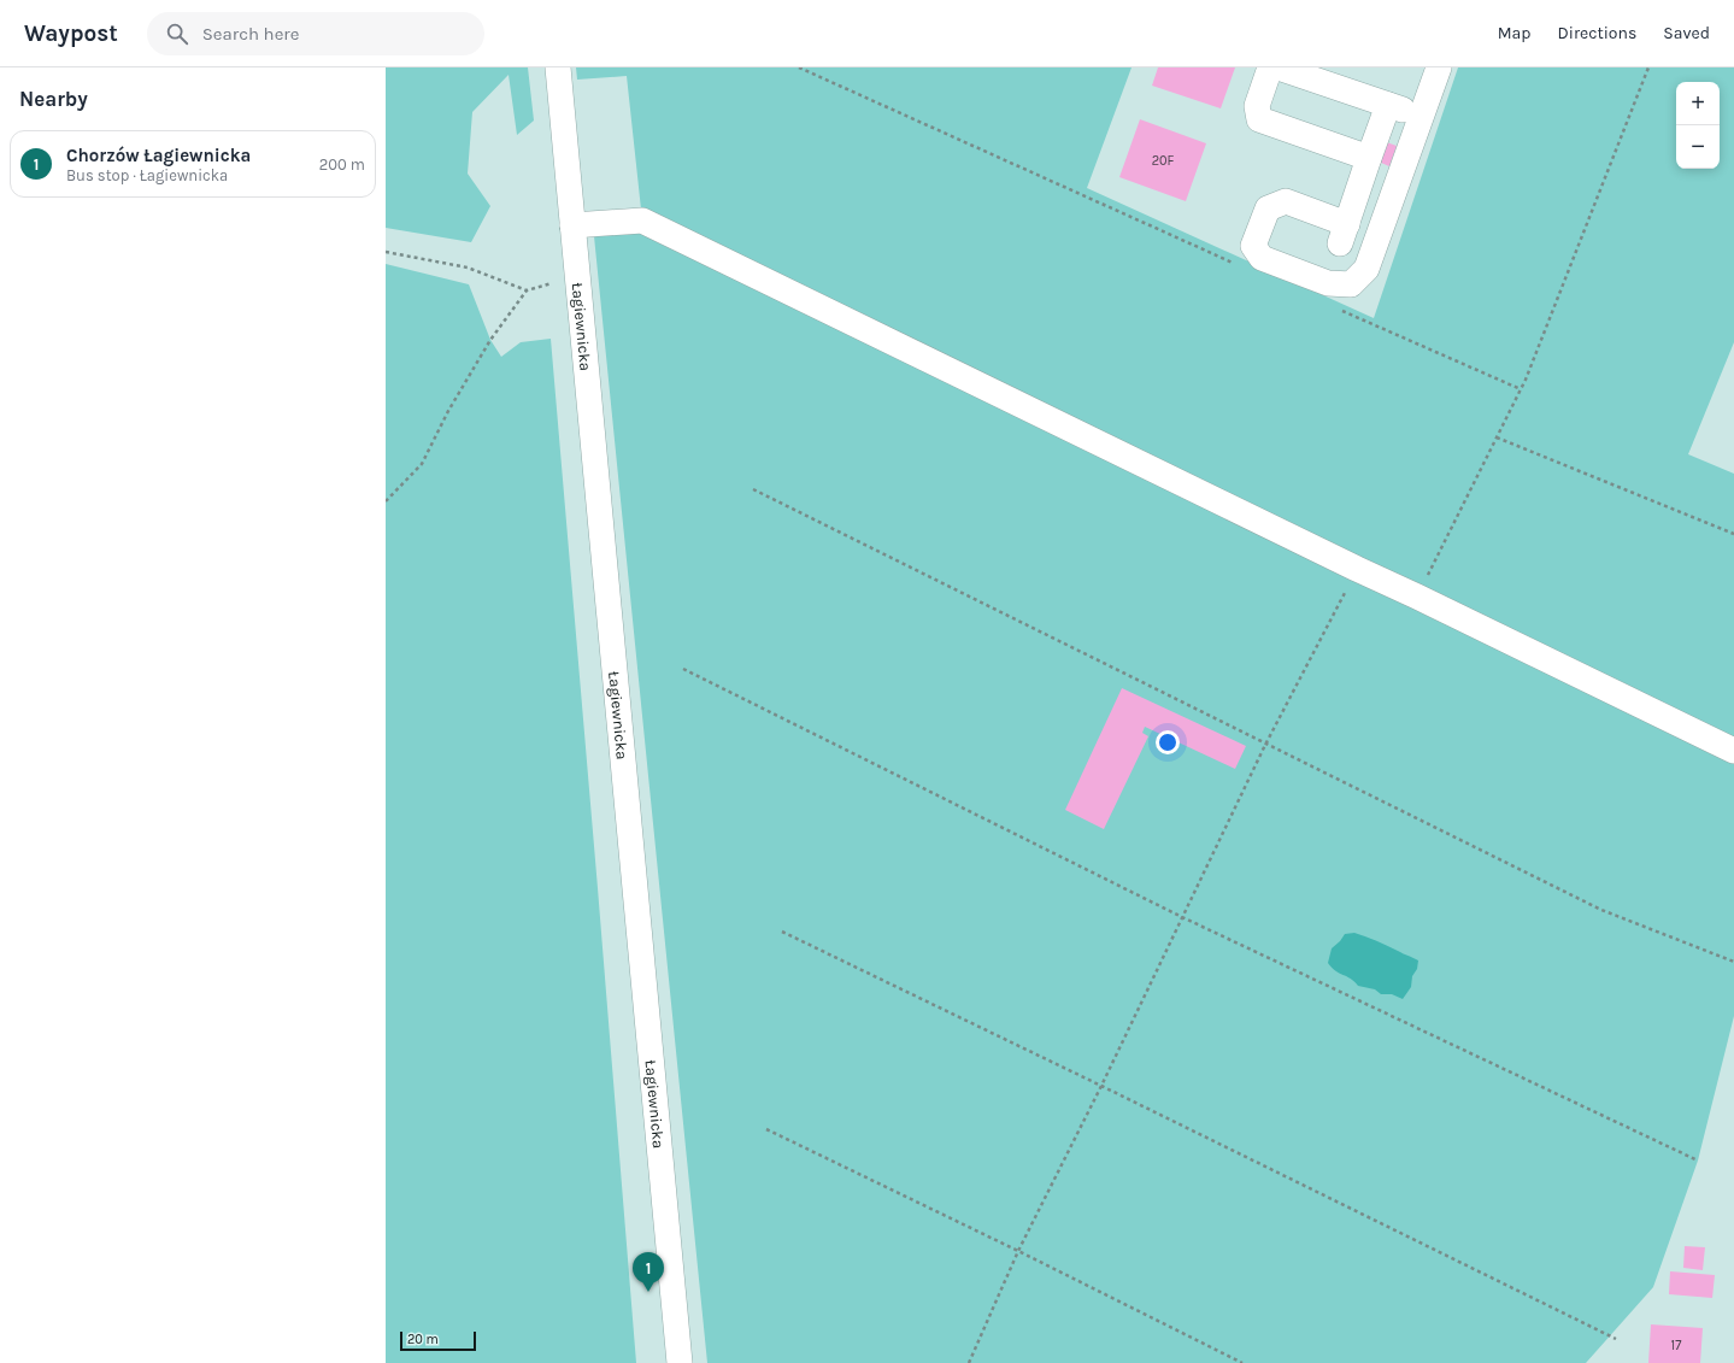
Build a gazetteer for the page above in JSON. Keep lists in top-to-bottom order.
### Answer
{
  "streets": {
    "street": ["Łagiewnicka"]
  },
  "house_numbers": ["20F", "17"],
  "scale_bar": "20 m",
  "page": {
    "header": "Waypost",
    "search": "Search here",
    "nav": ["Map", "Directions", "Saved"],
    "heading": "Nearby",
    "map_buttons": ["+", "−"],
    "list": [
      {
        "mark": "1",
        "name": "Chorzów Łagiewnicka",
        "note": "Bus stop · Łagiewnicka",
        "value": "200 m"
      }
    ],
    "pins": "1",
    "scale": "20 m"
  }
}
